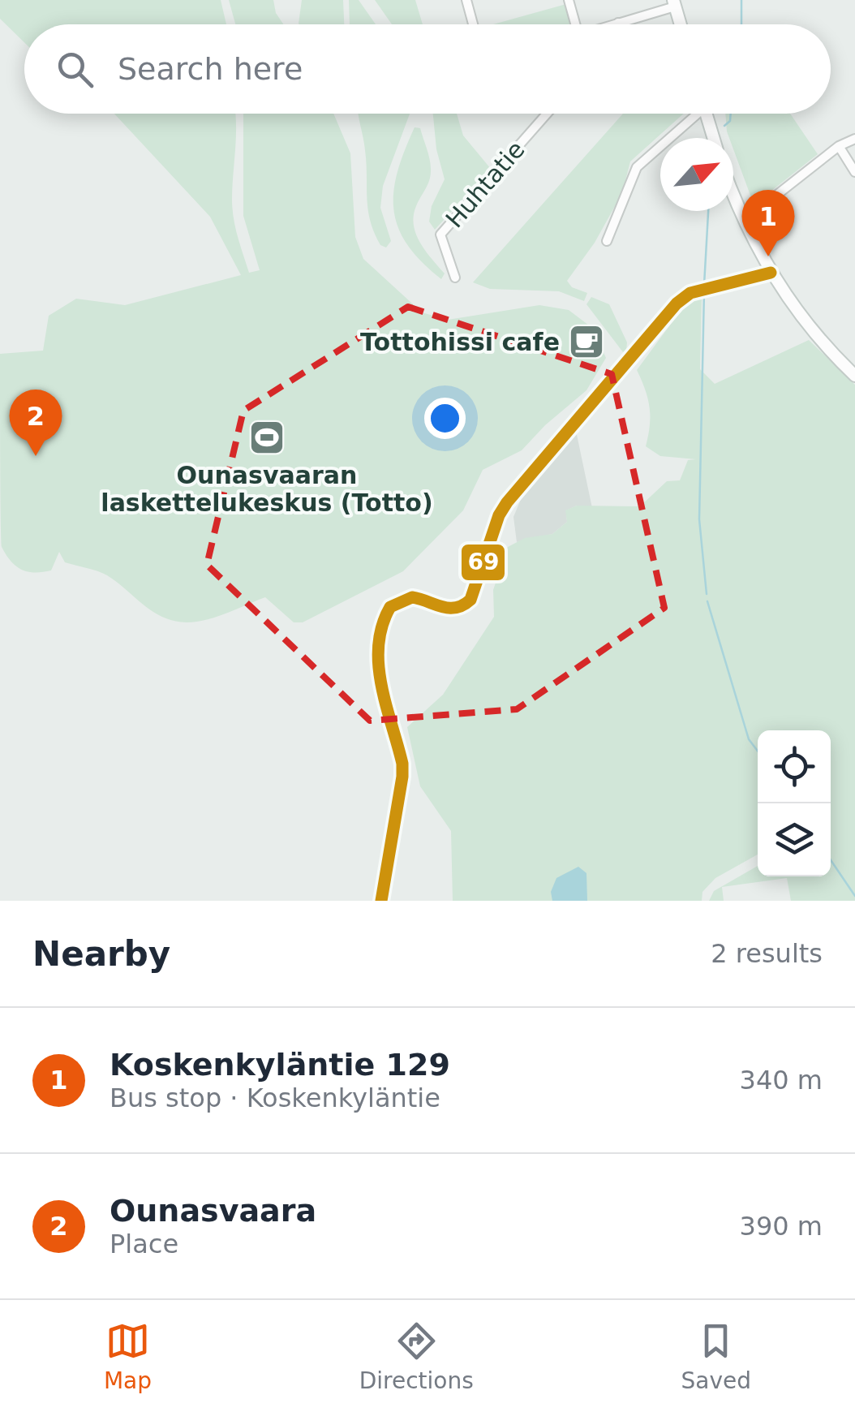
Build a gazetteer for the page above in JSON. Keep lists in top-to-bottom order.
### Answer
{
  "streets": {
    "street": ["Huhtatie"]
  },
  "places": {
    "cafe": ["Tottohissi cafe"],
    "sports": ["Ounasvaaran laskettelukeskus (Totto)"]
  },
  "lines": ["transit line 69"],
  "north": "top right",
  "page": {
    "search": "Search here",
    "pins": ["1", "2"],
    "heading": ["Nearby", "2 results"],
    "list": [
      {
        "mark": "1",
        "name": "Koskenkyläntie 129",
        "note": "Bus stop · Koskenkyläntie",
        "value": "340 m"
      },
      {
        "mark": "2",
        "name": "Ounasvaara",
        "note": "Place",
        "value": "390 m"
      }
    ],
    "nav": ["Map", "Directions", "Saved"]
  }
}
